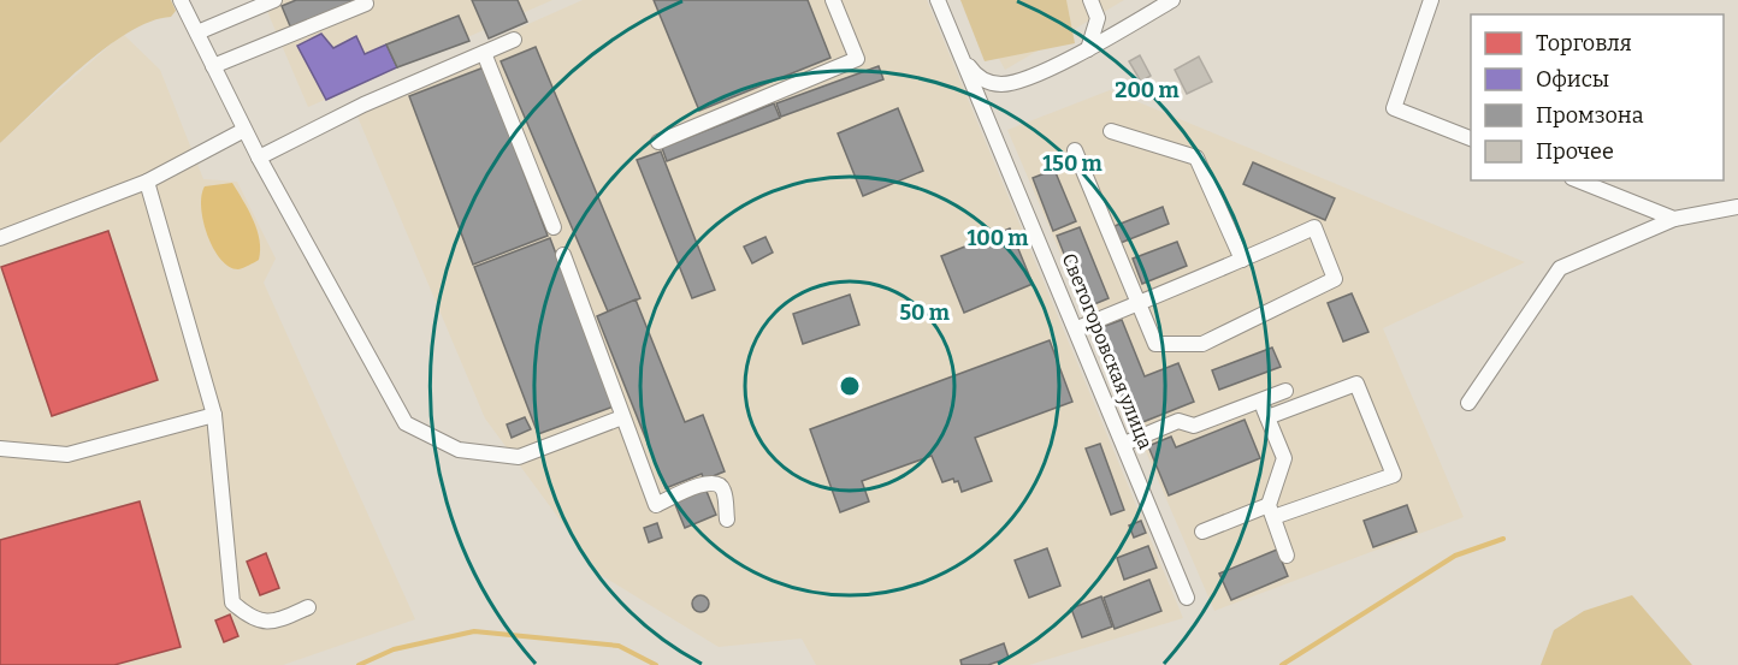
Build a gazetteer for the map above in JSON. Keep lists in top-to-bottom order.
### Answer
{
  "streets": {
    "street": ["Светогоровская улица"]
  },
  "legend": [
    "Торговля",
    "Офисы",
    "Промзона",
    "Прочее"
  ],
  "rings": [
    "200 m",
    "150 m",
    "100 m",
    "50 m"
  ]
}
